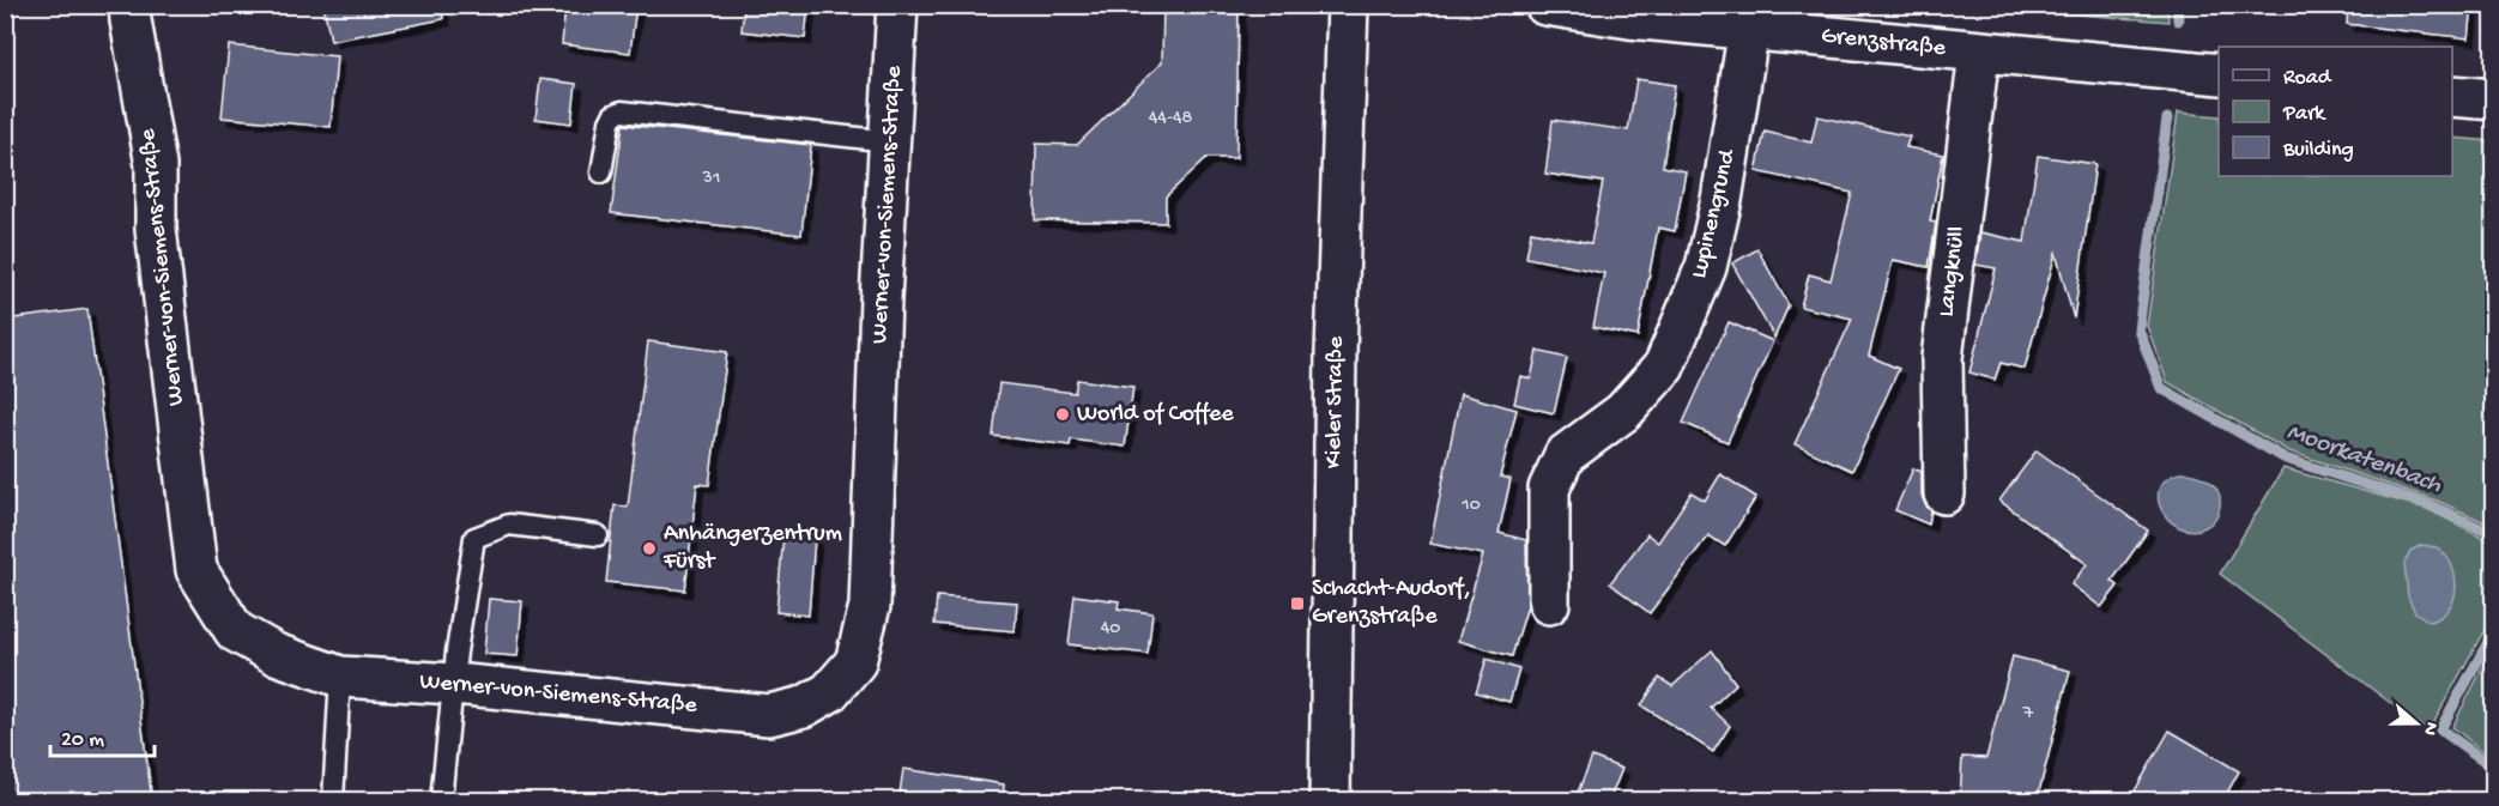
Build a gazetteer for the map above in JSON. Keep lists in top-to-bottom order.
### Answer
{
  "streets": {
    "street": [
      "Grenzstraße",
      "Werner-von-Siemens-Straße",
      "Lupinengrund",
      "Langknüll",
      "Kieler Straße"
    ]
  },
  "crossings": [
    ["Grenzstraße", "Lupinengrund"],
    ["Grenzstraße", "Langknüll"]
  ],
  "water": ["Moorkatenbach"],
  "places": {
    "other": ["World of Coffee", "Anhängerzentrum Fürst"],
    "transit": ["Schacht-Audorf, Grenzstraße"]
  },
  "house_numbers": [
    "44-48",
    "31",
    "10",
    "40",
    "7"
  ],
  "legend": ["Road", "Park", "Building"],
  "scale_bar": "20 m",
  "north": "right"
}
